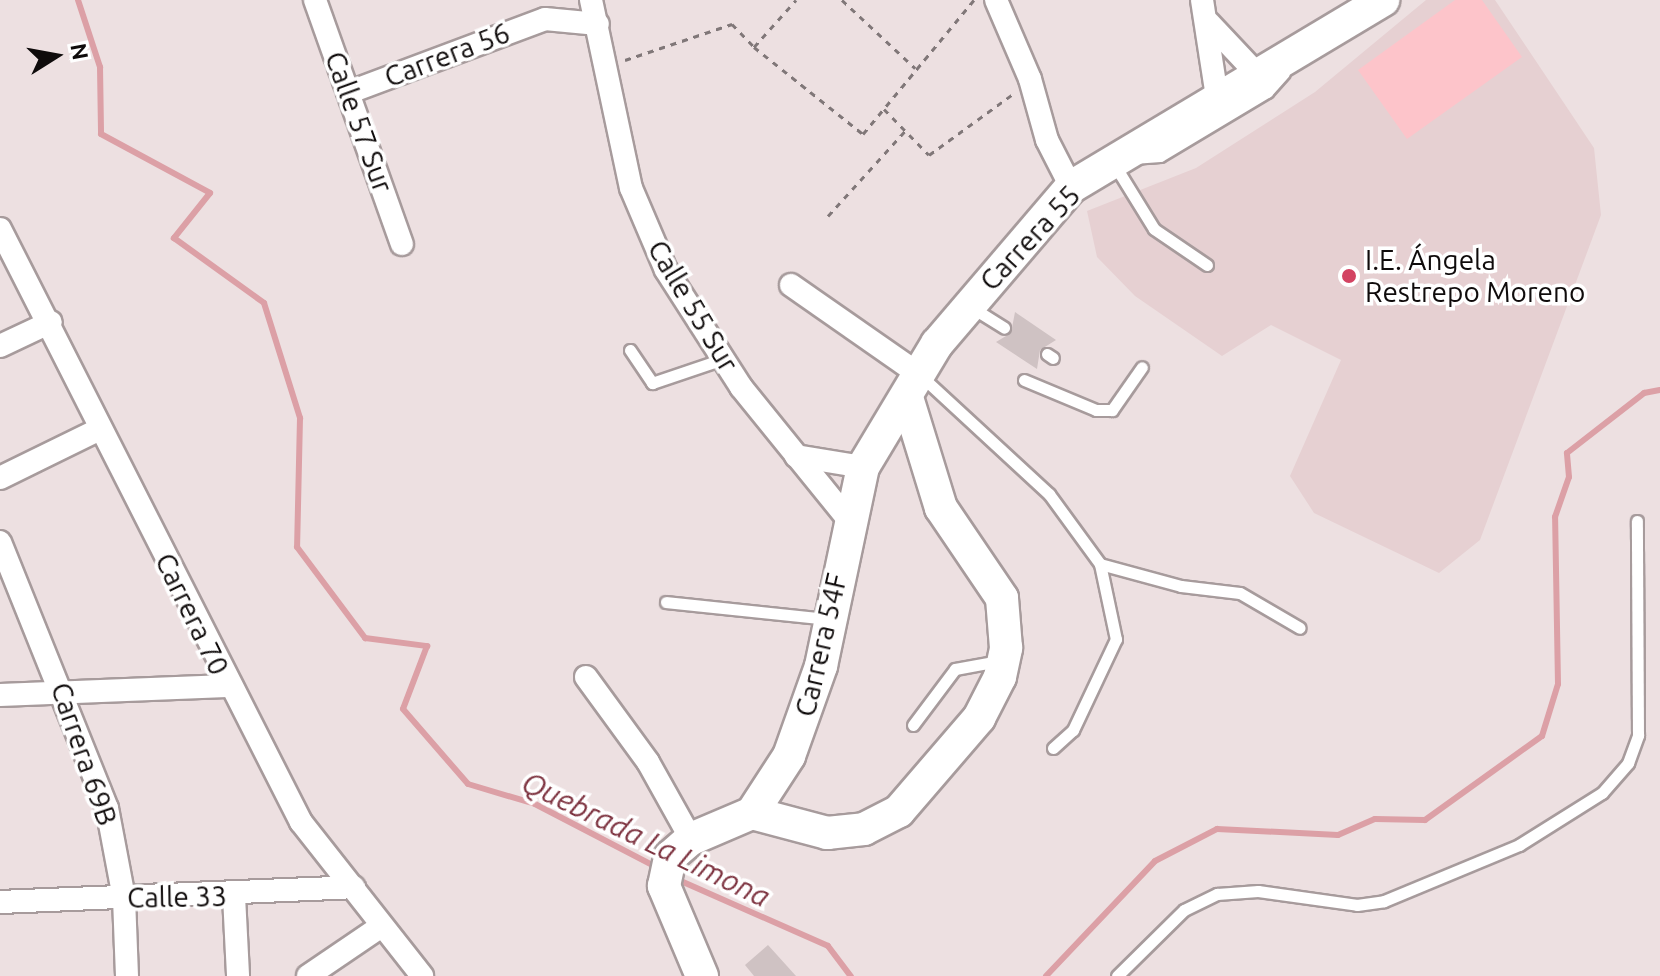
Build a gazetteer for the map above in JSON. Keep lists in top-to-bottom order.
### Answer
{
  "streets": {
    "main road": ["Carrera 55", "Carrera 54F"],
    "street": [
      "Carrera 56",
      "Calle 57 Sur",
      "Calle 55 Sur",
      "Carrera 70",
      "Carrera 69B",
      "Calle 33"
    ]
  },
  "crossings": [
    ["Carrera 56", "Calle 57 Sur"],
    ["Carrera 56", "Calle 55 Sur"],
    ["Carrera 55", "Carrera 54F"],
    ["Calle 55 Sur", "Carrera 54F"],
    ["Carrera 70", "Calle 33"],
    ["Carrera 69B", "Calle 33"]
  ],
  "water": ["Quebrada La Limona"],
  "places": ["I.E. Ángela Restrepo Moreno"],
  "north": "right"
}
